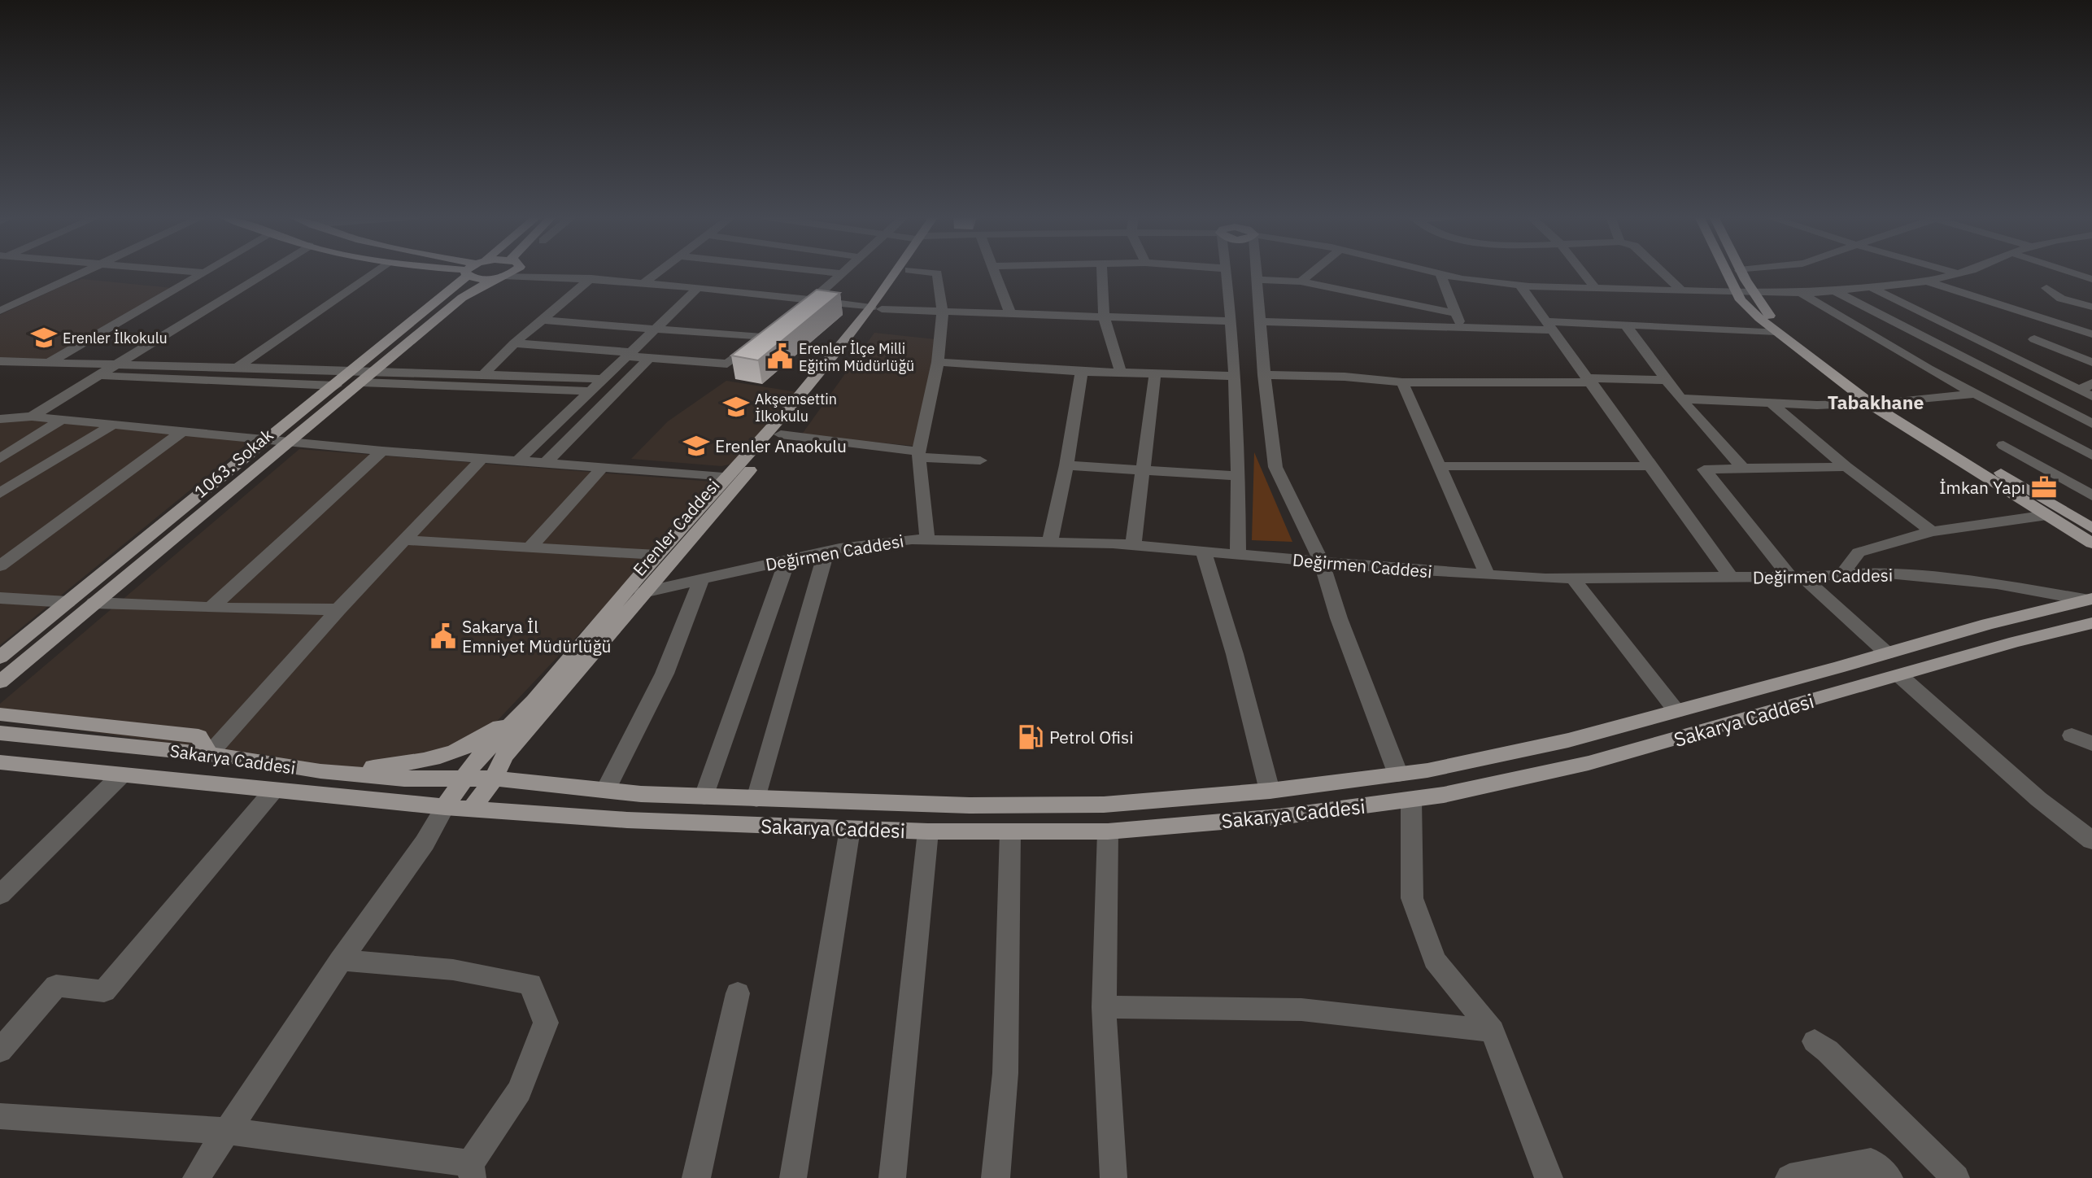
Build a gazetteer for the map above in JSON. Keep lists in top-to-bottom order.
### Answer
{
  "streets": {
    "main road": ["1063. Sokak", "Erenler Caddesi", "Sakarya Caddesi"],
    "street": ["Değirmen Caddesi"]
  },
  "crossings": [
    ["Erenler Caddesi", "Değirmen Caddesi"],
    ["Erenler Caddesi", "Sakarya Caddesi"],
    ["Değirmen Caddesi", "Sakarya Caddesi"]
  ],
  "districts": ["Tabakhane"],
  "places": {
    "school or university": ["Erenler İlkokulu", "Akşemsettin İlkokulu", "Erenler Anaokulu"],
    "public building": ["Erenler İlçe Milli Eğitim Müdürlüğü", "Sakarya İl Emniyet Müdürlüğü"],
    "office": ["İmkan Yapı"],
    "fuel station": ["Petrol Ofisi"]
  }
}
